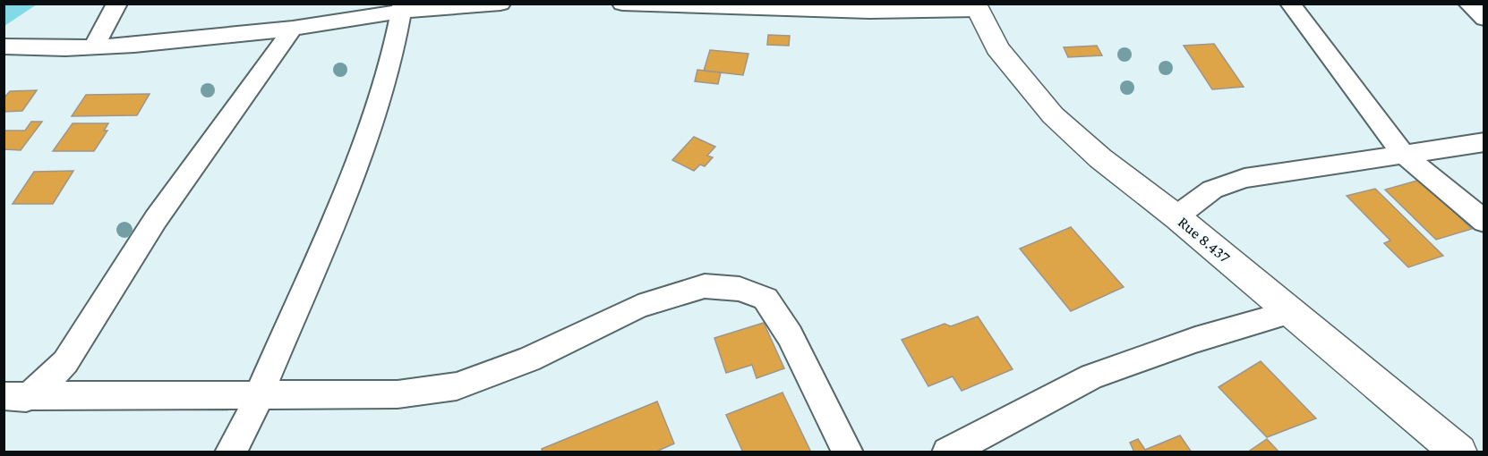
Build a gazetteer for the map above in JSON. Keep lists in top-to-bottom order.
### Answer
{
  "streets": {
    "main road": ["Rue 8.437"]
  }
}
